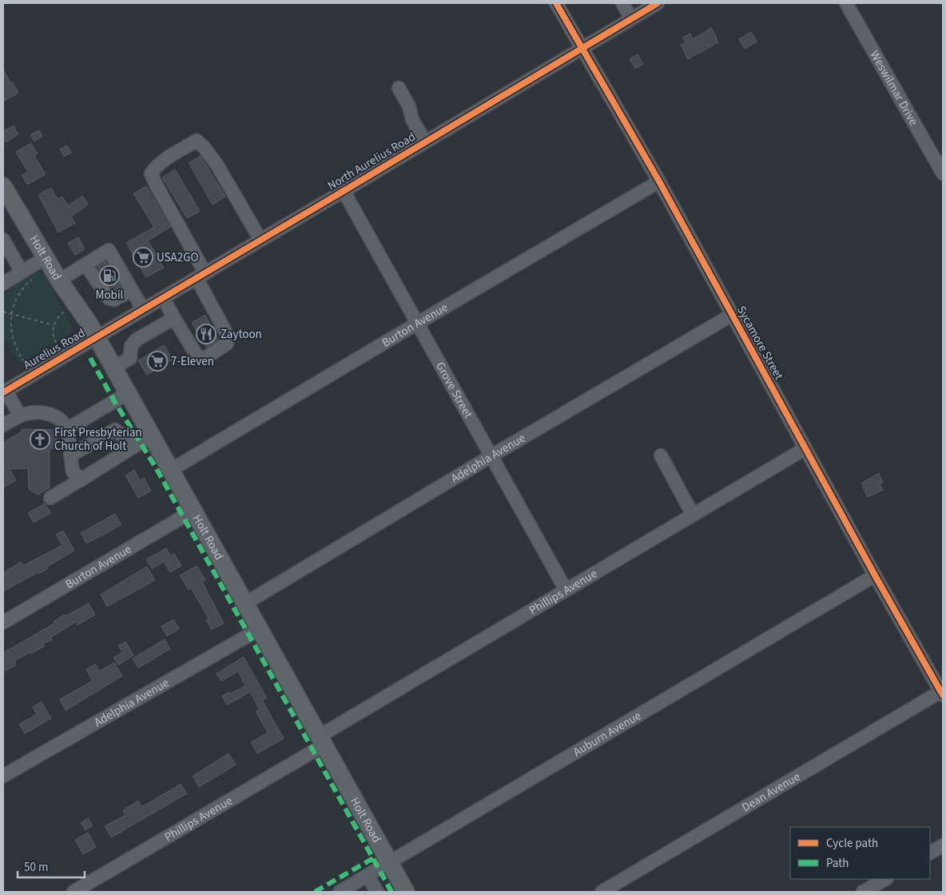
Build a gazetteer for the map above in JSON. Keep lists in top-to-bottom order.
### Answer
{
  "streets": {
    "main road": ["Holt Road"],
    "street": [
      "Weswilmar Drive",
      "North Aurelius Road",
      "Burton Avenue",
      "Sycamore Street",
      "Aurelius Road",
      "Grove Street",
      "Adelphia Avenue",
      "Phillips Avenue",
      "Auburn Avenue",
      "Dean Avenue"
    ]
  },
  "crossings": [
    ["North Aurelius Road", "Holt Road"],
    ["North Aurelius Road", "Sycamore Street"],
    ["North Aurelius Road", "Aurelius Road"],
    ["North Aurelius Road", "Grove Street"],
    ["Holt Road", "Burton Avenue"],
    ["Holt Road", "Aurelius Road"],
    ["Holt Road", "Adelphia Avenue"],
    ["Holt Road", "Phillips Avenue"],
    ["Holt Road", "Auburn Avenue"],
    ["Burton Avenue", "Sycamore Street"],
    ["Burton Avenue", "Grove Street"],
    ["Sycamore Street", "Adelphia Avenue"],
    ["Sycamore Street", "Phillips Avenue"],
    ["Sycamore Street", "Auburn Avenue"],
    ["Sycamore Street", "Dean Avenue"],
    ["Grove Street", "Adelphia Avenue"],
    ["Grove Street", "Phillips Avenue"]
  ],
  "places": {
    "supermarket": ["USA2GO", "7-Eleven"],
    "fuel station": ["Mobil"],
    "restaurant": ["Zaytoon"],
    "church": ["First Presbyterian Church of Holt"]
  },
  "legend": ["Cycle path", "Path"],
  "scale_bar": "50 m"
}
